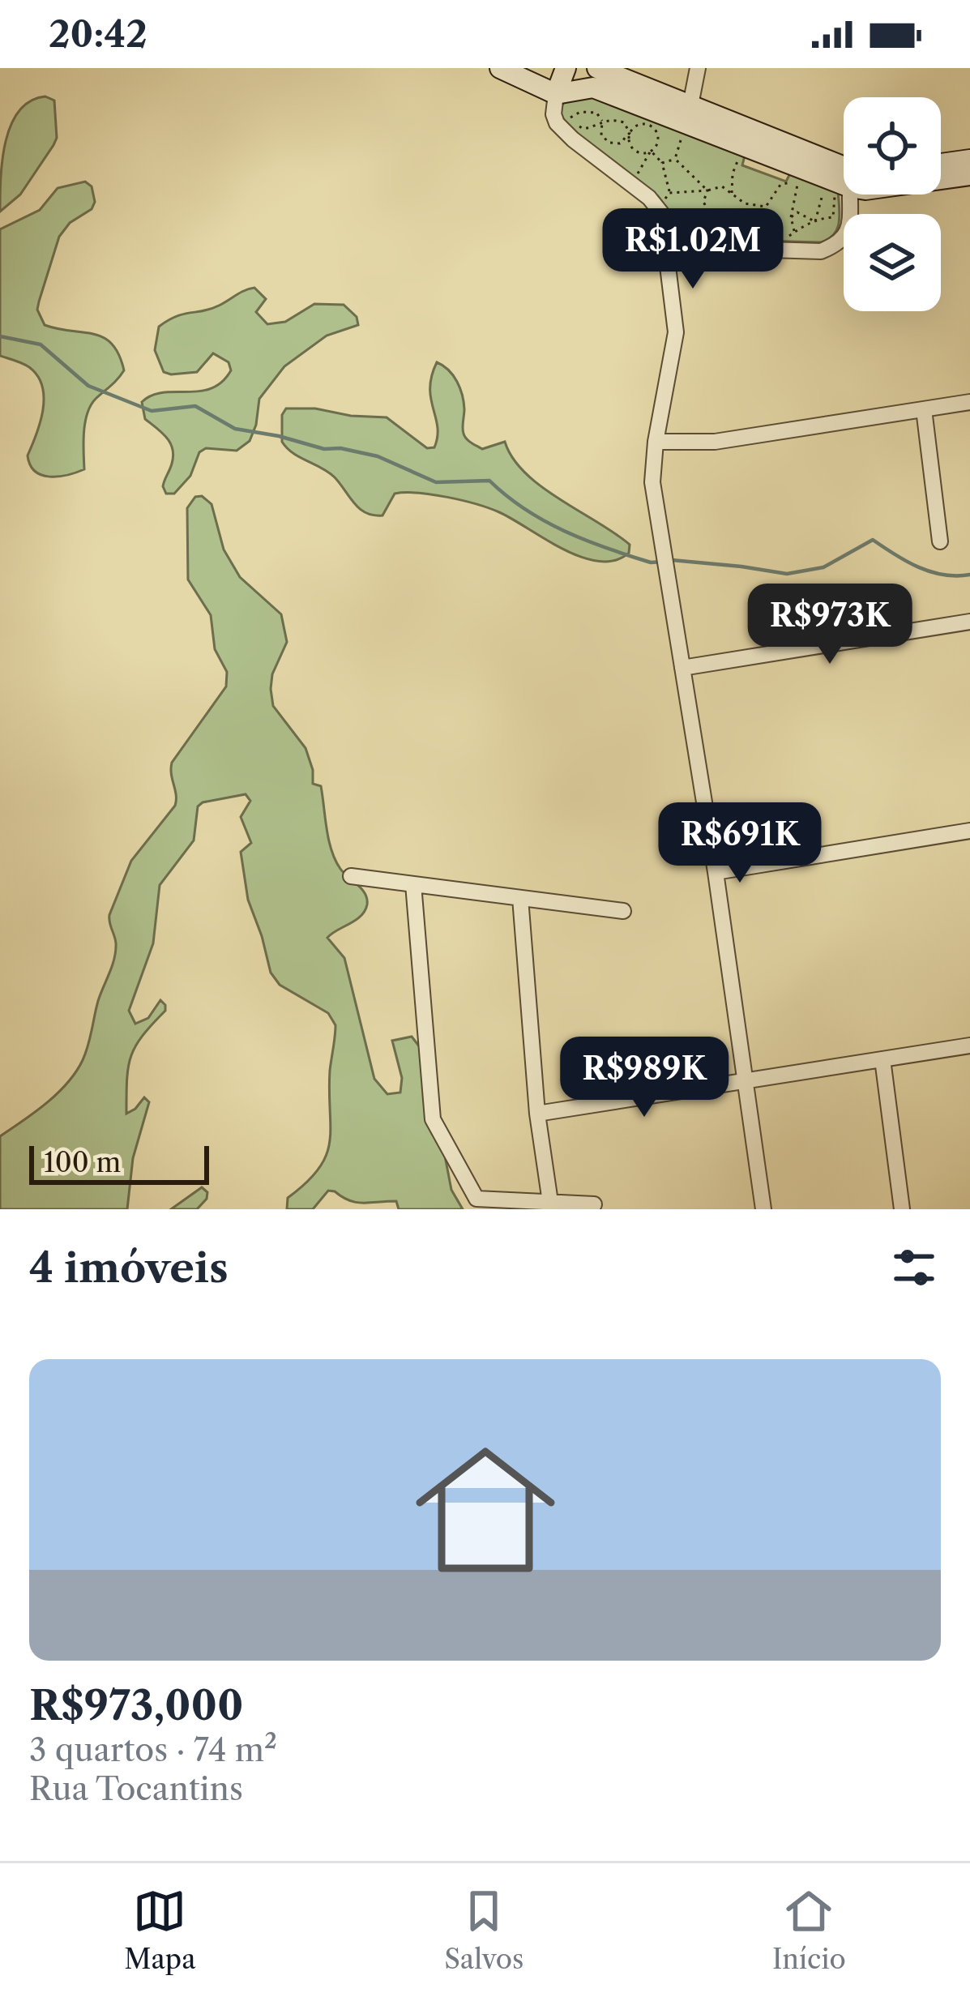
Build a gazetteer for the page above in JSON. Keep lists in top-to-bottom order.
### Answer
{
  "scale_bar": "100 m",
  "page": {
    "status": "20:42",
    "price": [
      "R$1.02M",
      "R$973K",
      "R$691K",
      "R$989K"
    ],
    "scale": "100 m",
    "heading": "4 imóveis",
    "list": [
      {
        "name": "R$973,000",
        "note": "3 quartos · 74 m² · Rua Tocantins"
      }
    ],
    "tabs": ["Mapa", "Salvos", "Início"]
  }
}
